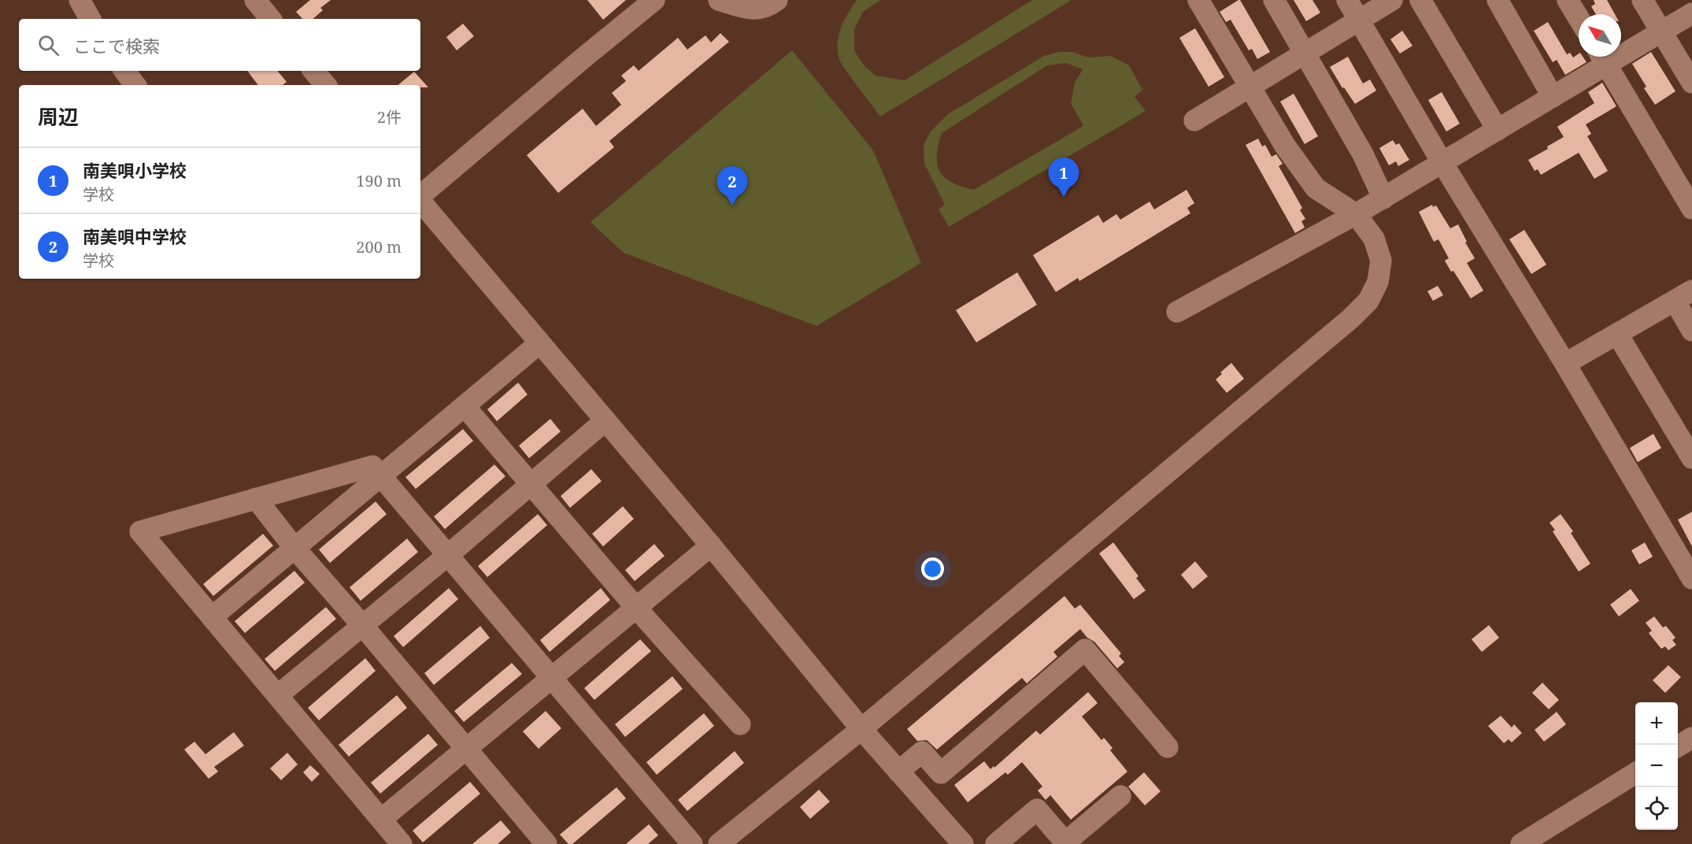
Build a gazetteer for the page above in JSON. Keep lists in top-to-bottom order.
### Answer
{
  "north": "top left",
  "page": {
    "search": "ここで検索",
    "heading": ["周辺", "2件"],
    "list": [
      {
        "mark": "1",
        "name": "南美唄小学校",
        "note": "学校",
        "value": "190 m"
      },
      {
        "mark": "2",
        "name": "南美唄中学校",
        "note": "学校",
        "value": "200 m"
      }
    ],
    "pins": ["1", "2"],
    "map_buttons": ["+", "−"]
  }
}
